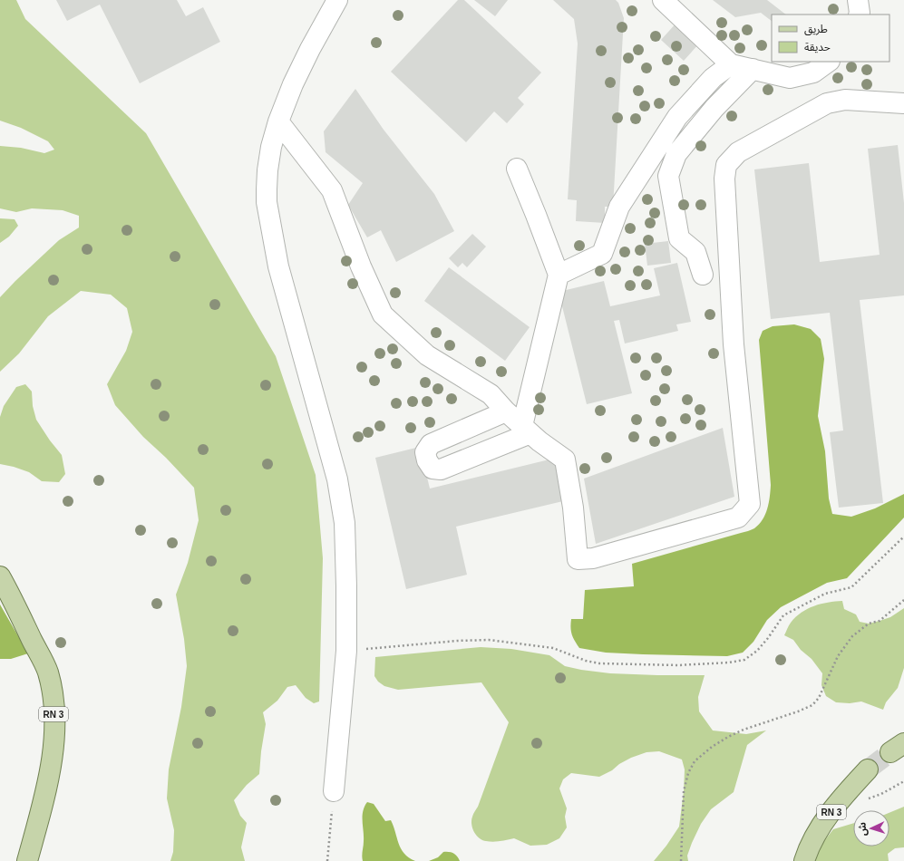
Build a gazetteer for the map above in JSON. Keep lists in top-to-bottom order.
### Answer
{
  "streets": {
    "main road": ["RN 3"]
  },
  "legend": ["طريق", "حديقة"],
  "north": "left"
}
